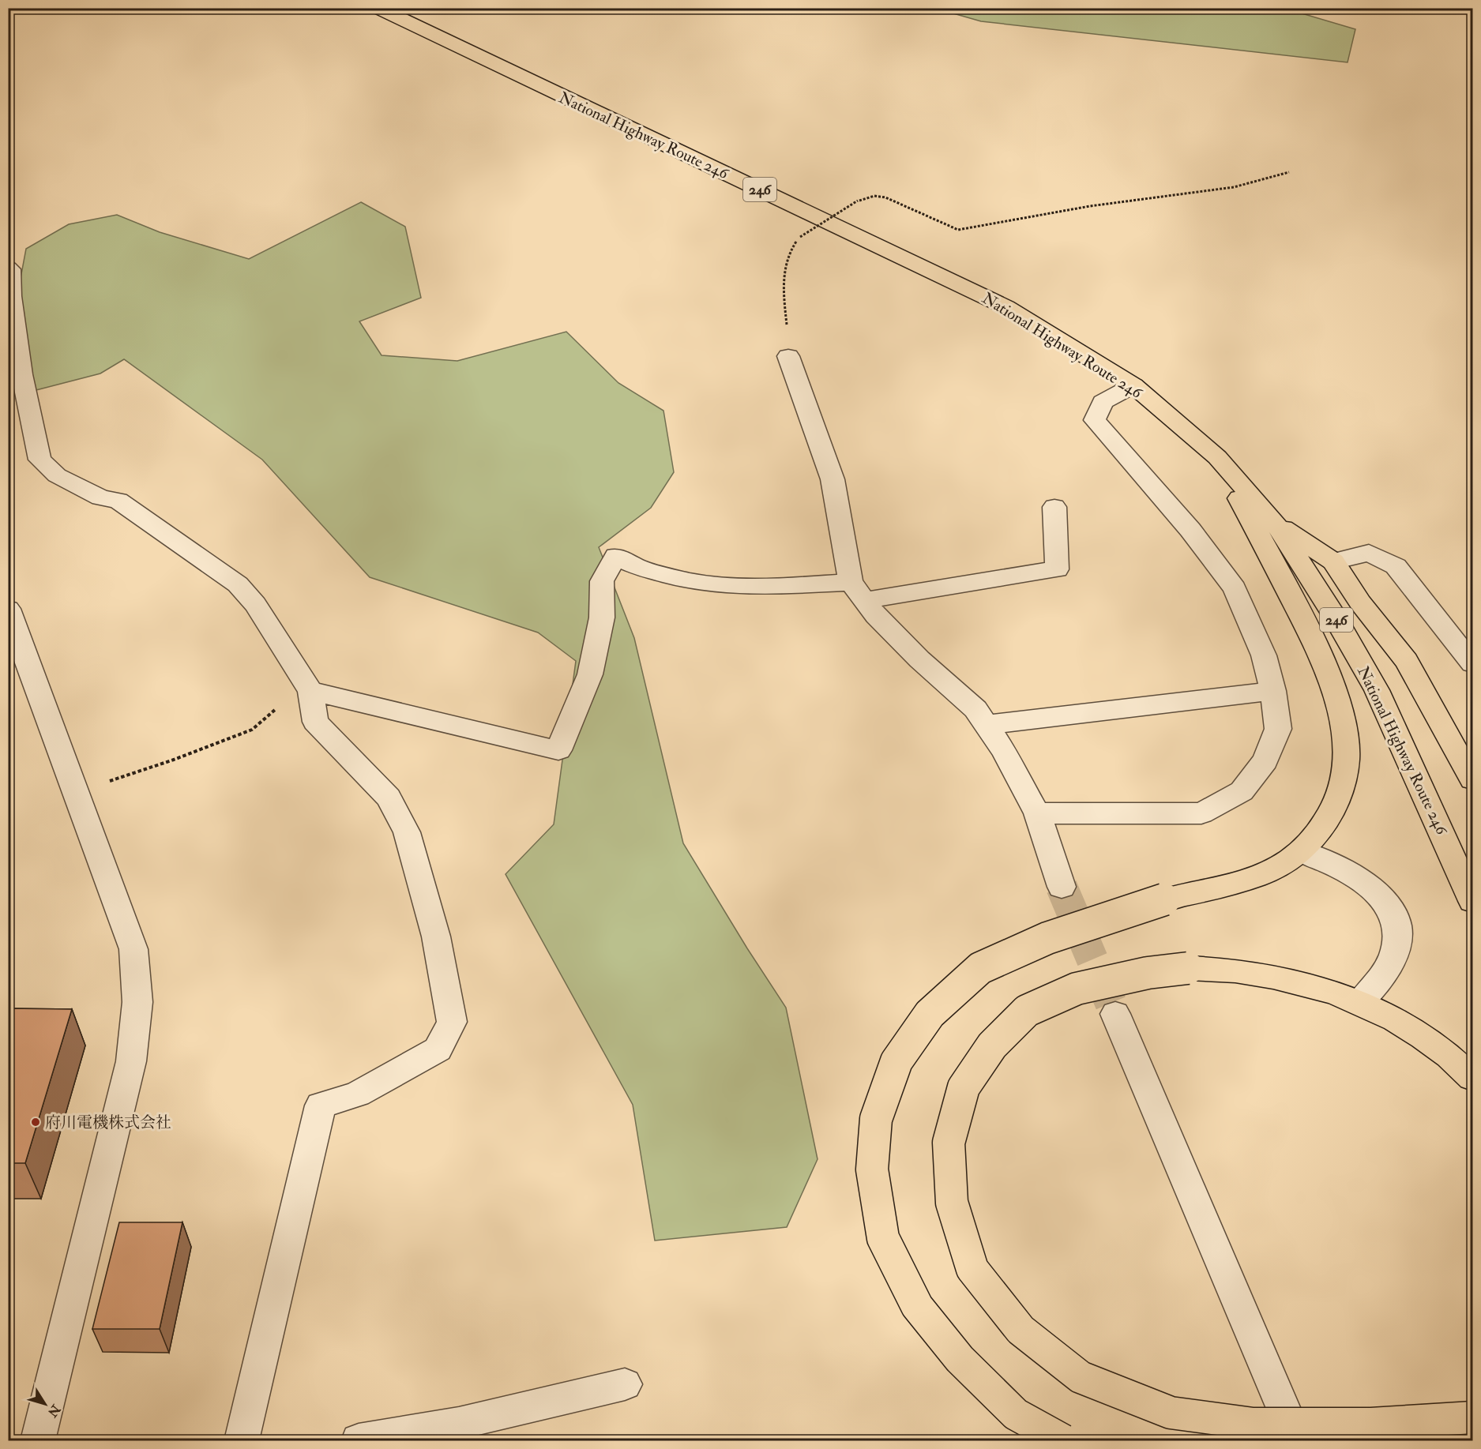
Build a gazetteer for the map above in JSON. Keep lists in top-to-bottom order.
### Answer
{
  "streets": {
    "highway": ["National Highway Route 246", "246"]
  },
  "places": ["府川電機株式会社"],
  "north": "bottom right"
}
